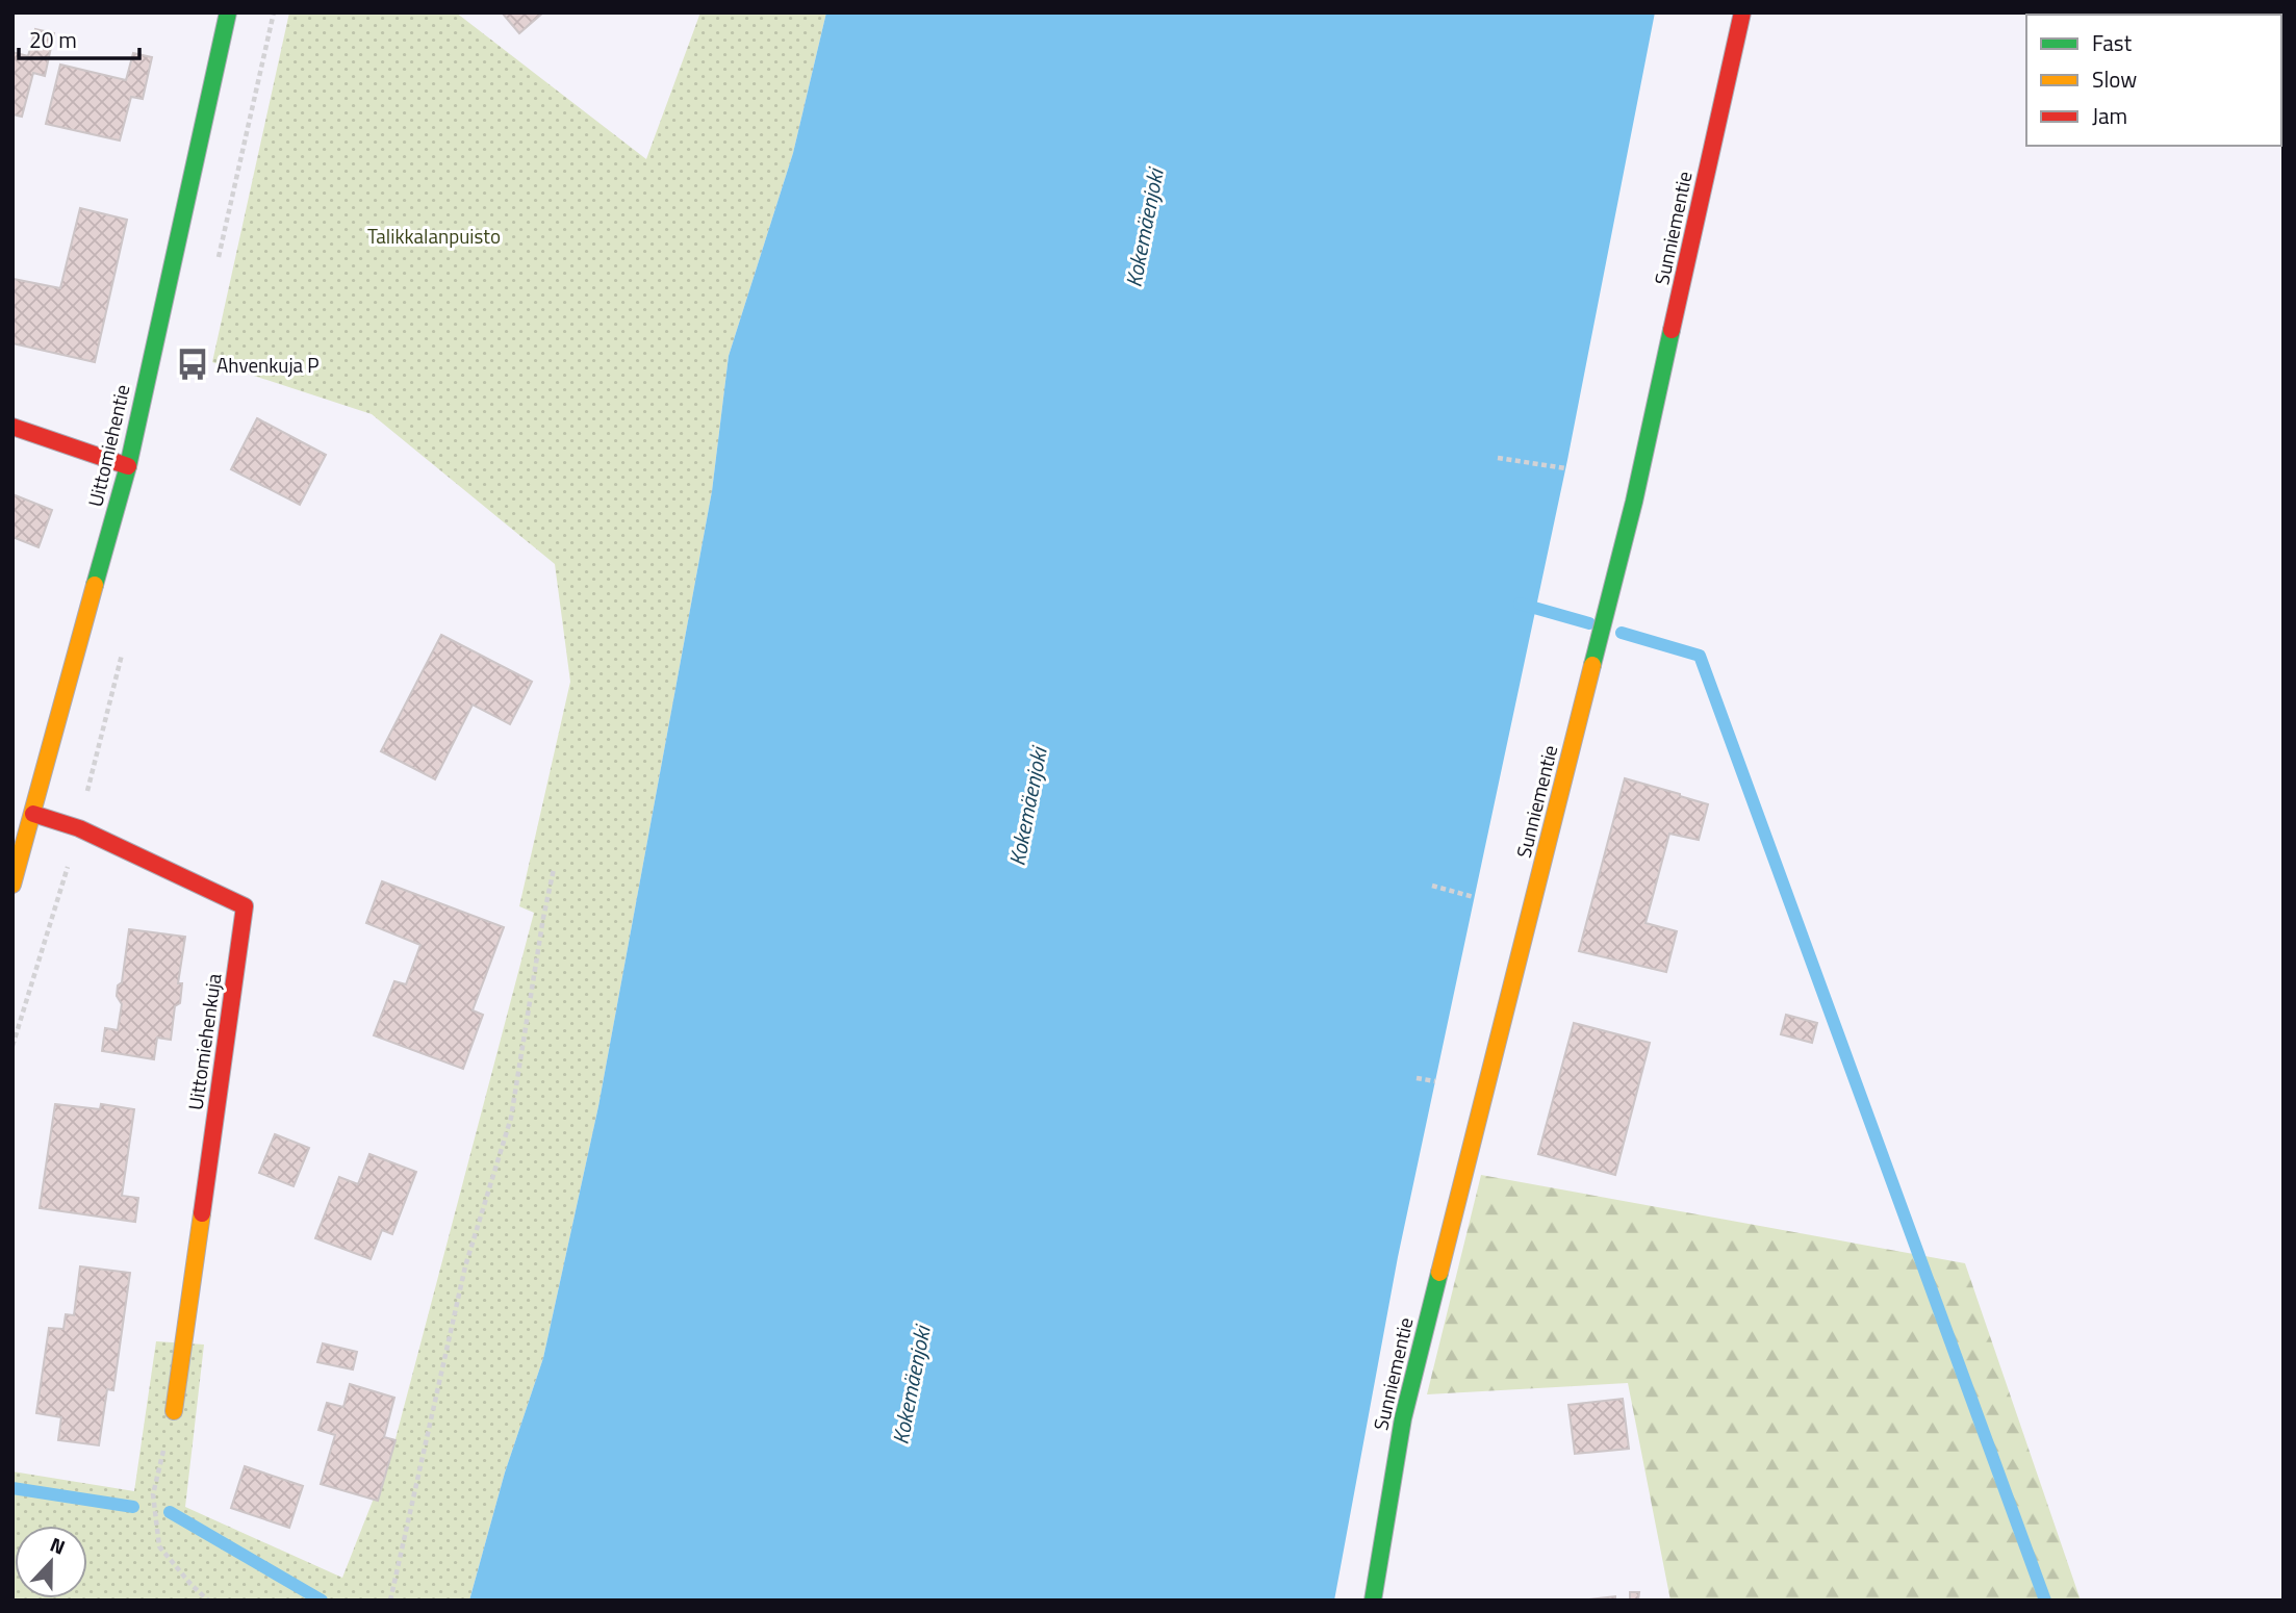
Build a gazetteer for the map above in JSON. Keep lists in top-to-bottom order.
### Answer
{
  "streets": {
    "street": ["Sunniementie", "Uittomiehentie", "Uittomiehenkuja"]
  },
  "crossings": [
    ["Uittomiehentie", "Uittomiehenkuja"]
  ],
  "water": ["Kokemäenjoki"],
  "parks": ["Talikkalanpuisto"],
  "places": {
    "bus stop": ["Ahvenkuja P"]
  },
  "legend": ["Fast", "Slow", "Jam"],
  "scale_bar": "20 m",
  "north": "top"
}
